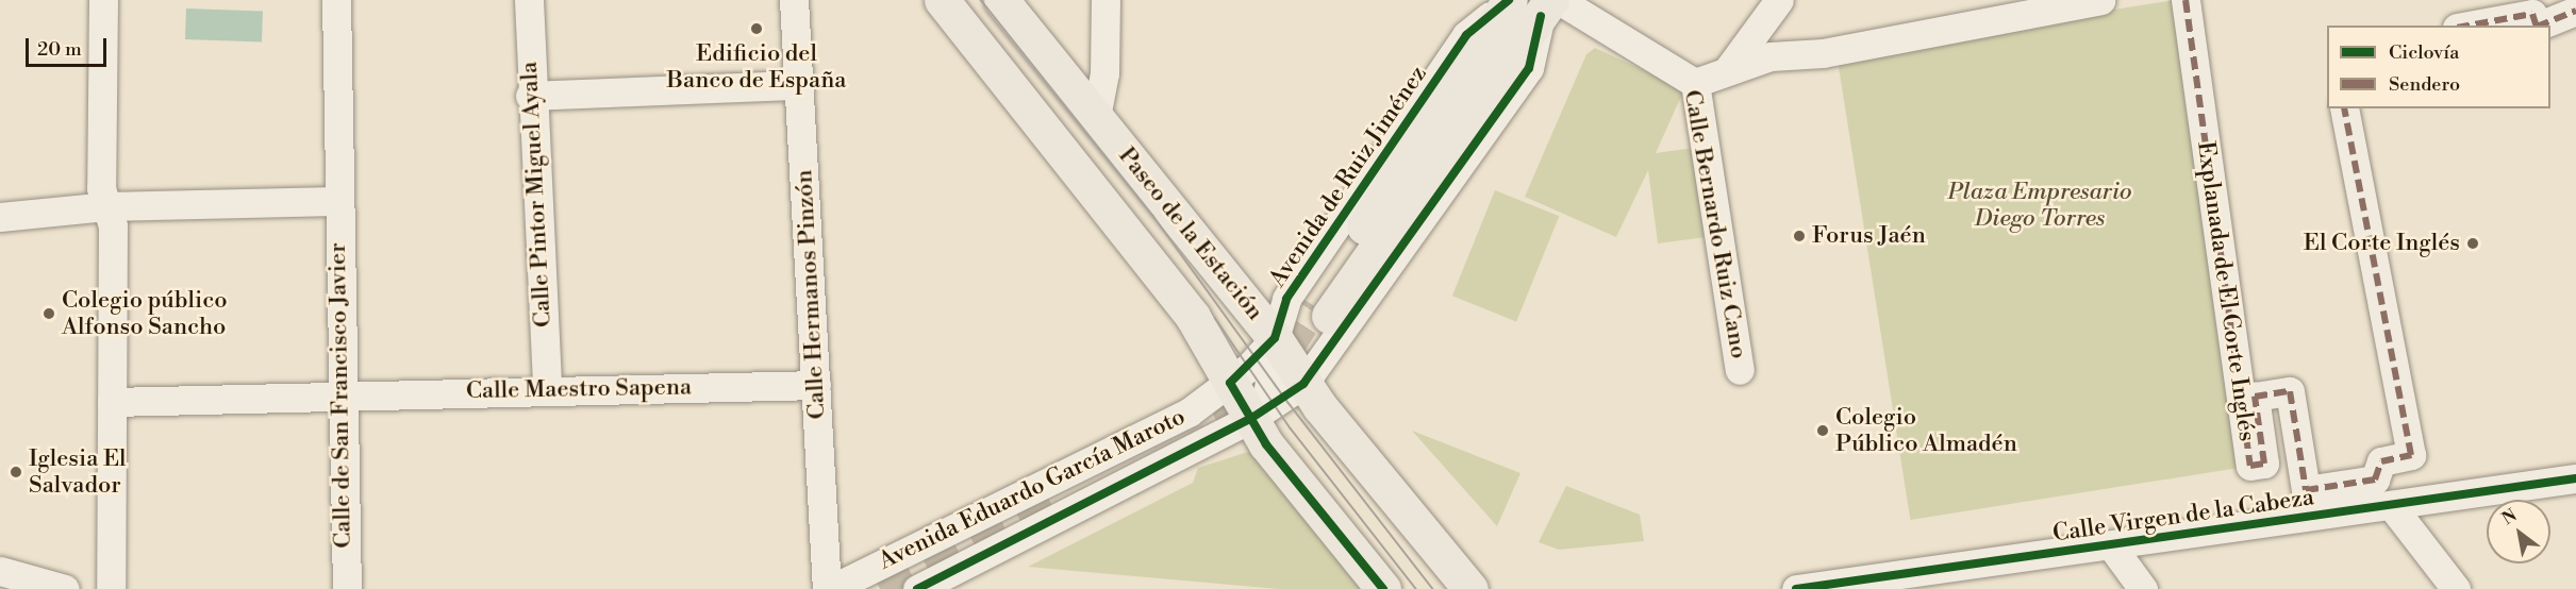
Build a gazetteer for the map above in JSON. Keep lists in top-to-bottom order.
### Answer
{
  "streets": {
    "main road": ["Avenida de Ruiz Jiménez", "Paseo de la Estación"],
    "street": [
      "Calle Pintor Miguel Ayala",
      "Calle Bernardo Ruiz Cano",
      "Explanada de El Corte Inglés",
      "Calle Hermanos Pinzón",
      "Calle Maestro Sapena",
      "Calle de San Francisco Javier",
      "Avenida Eduardo García Maroto",
      "Calle Virgen de la Cabeza"
    ]
  },
  "crossings": [
    ["Avenida de Ruiz Jiménez", "Calle Bernardo Ruiz Cano"],
    ["Avenida de Ruiz Jiménez", "Paseo de la Estación"],
    ["Avenida de Ruiz Jiménez", "Avenida Eduardo García Maroto"],
    ["Calle Pintor Miguel Ayala", "Calle Maestro Sapena"],
    ["Paseo de la Estación", "Avenida Eduardo García Maroto"],
    ["Calle Hermanos Pinzón", "Calle Maestro Sapena"],
    ["Calle Hermanos Pinzón", "Avenida Eduardo García Maroto"],
    ["Calle Maestro Sapena", "Calle de San Francisco Javier"]
  ],
  "parks": ["Plaza Empresario Diego Torres"],
  "places": [
    "Edificio del Banco de España",
    "Forus Jaén",
    "El Corte Inglés",
    "Colegio público Alfonso Sancho",
    "Colegio Público Almadén",
    "Iglesia El Salvador"
  ],
  "legend": ["Ciclovía", "Sendero"],
  "scale_bar": "20 m",
  "north": "top left"
}
